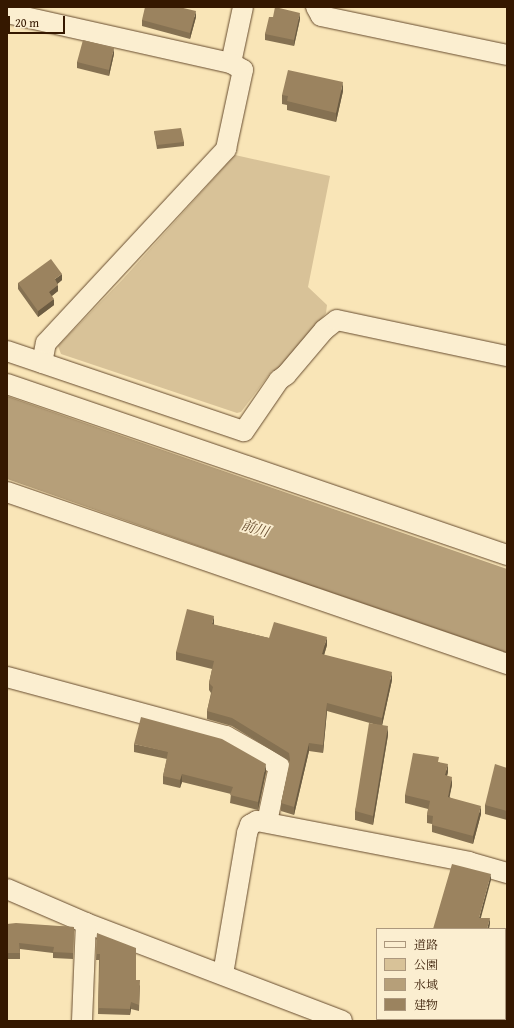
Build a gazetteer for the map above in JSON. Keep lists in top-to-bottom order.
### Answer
{
  "water": ["前川"],
  "legend": [
    "道路",
    "公園",
    "水域",
    "建物"
  ],
  "scale_bar": "20 m"
}
